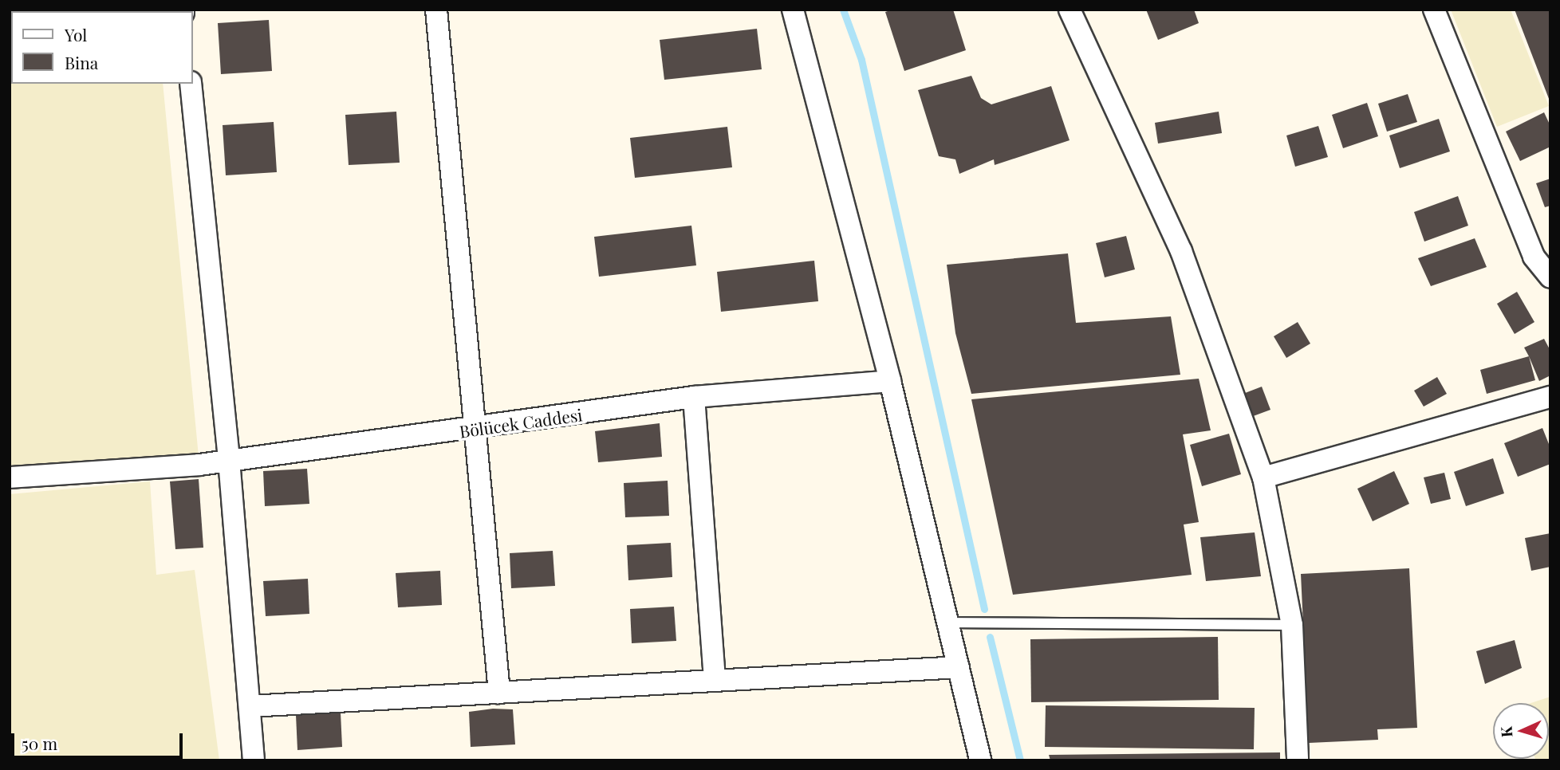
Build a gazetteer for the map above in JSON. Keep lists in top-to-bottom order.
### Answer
{
  "streets": {
    "street": ["Bölücek Caddesi"]
  },
  "legend": ["Yol", "Bina"],
  "scale_bar": "50 m",
  "north": "left"
}
